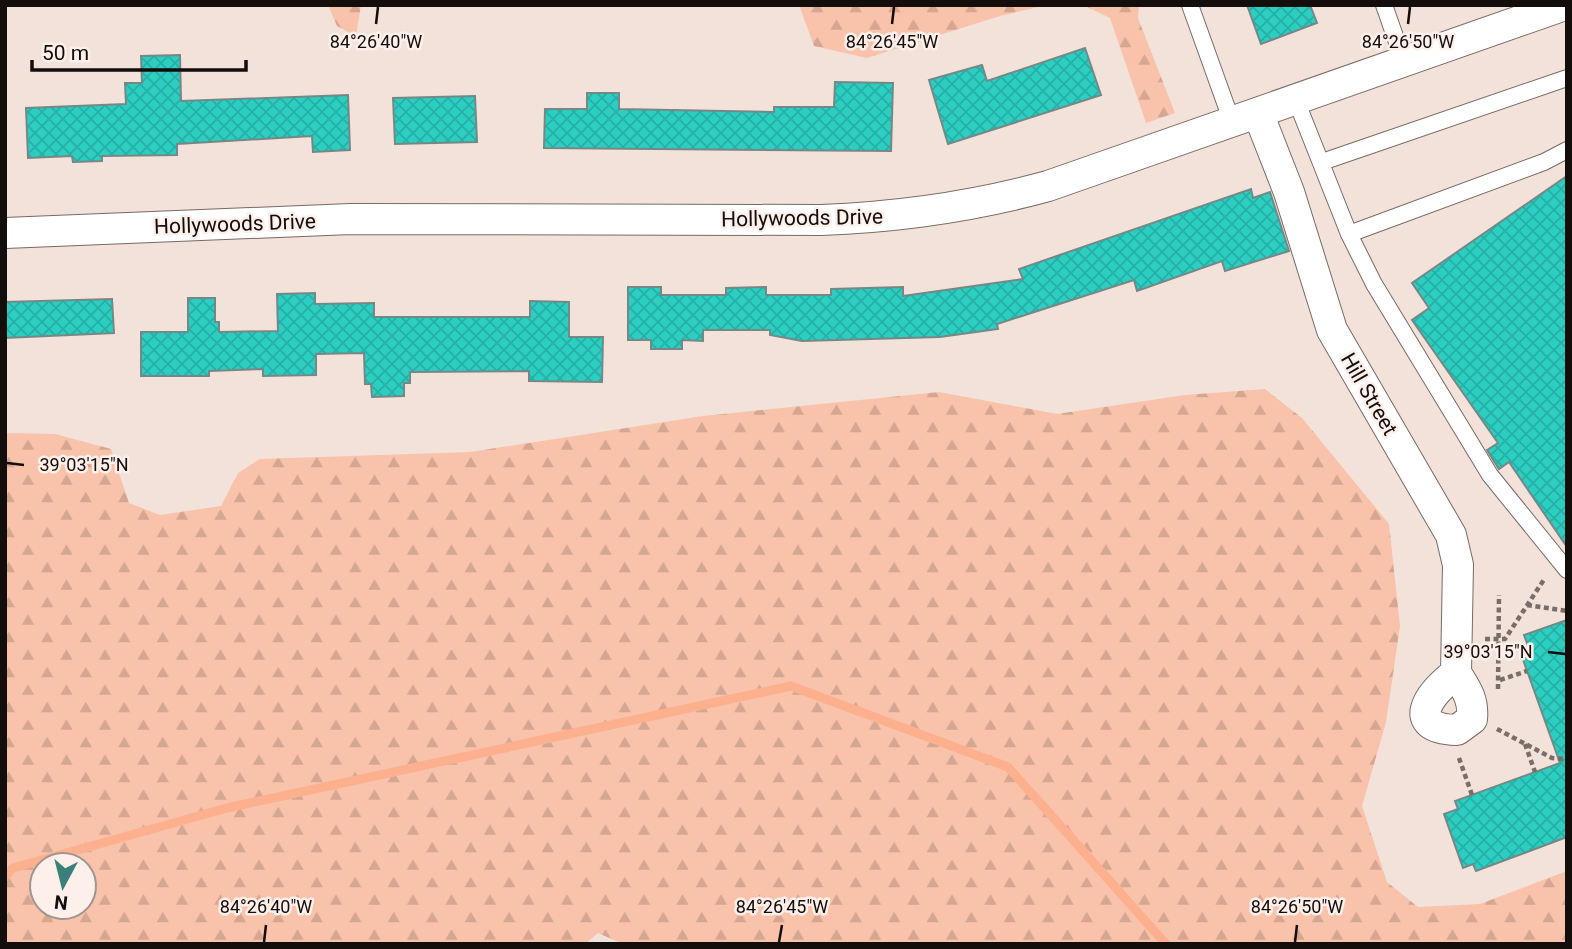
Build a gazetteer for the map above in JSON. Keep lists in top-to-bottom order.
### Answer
{
  "streets": {
    "street": ["Hollywoods Drive", "Hill Street"]
  },
  "crossings": [
    ["Hollywoods Drive", "Hill Street"]
  ],
  "scale_bar": "50 m",
  "north": "bottom",
  "coordinates": [
    "84°26'40\"W",
    "84°26'45\"W",
    "84°26'50\"W",
    "39°03'15\"N"
  ]
}
